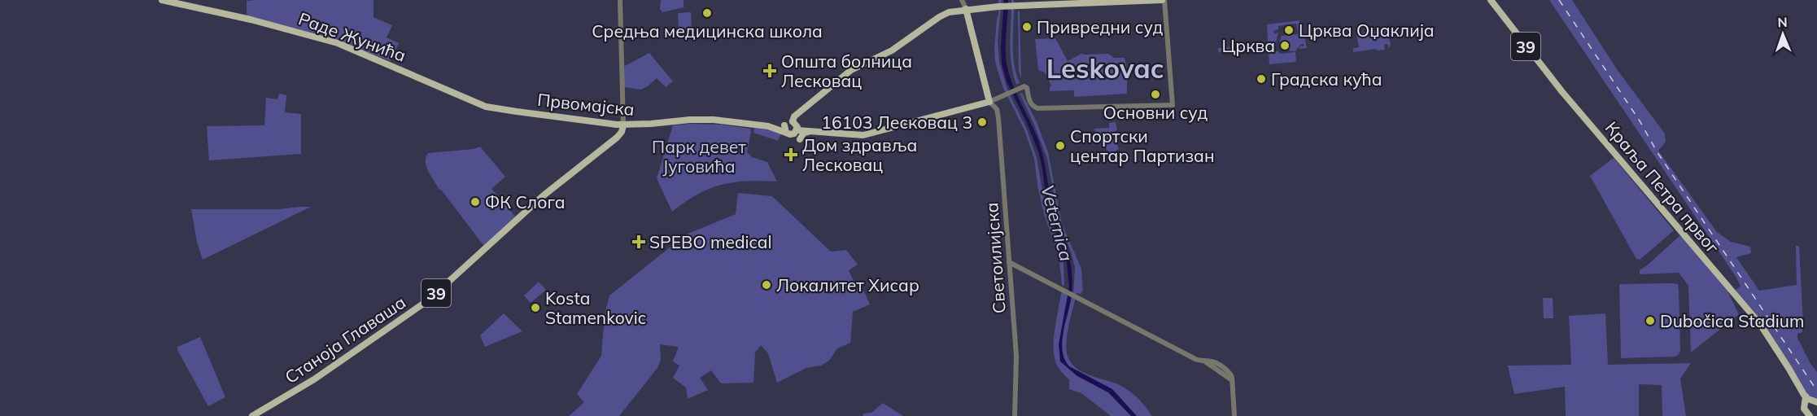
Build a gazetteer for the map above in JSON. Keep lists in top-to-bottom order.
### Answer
{
  "streets": {
    "main road": [
      "Раде Жунића",
      "39",
      "Првомајска",
      "Краља Петра првог",
      "Станоја Главаша"
    ],
    "street": ["Светоилијска"]
  },
  "crossings": [
    ["Раде Жунића", "Првомајска"],
    ["Првомајска", "Станоја Главаша"]
  ],
  "districts": ["Leskovac"],
  "water": ["Veternica"],
  "parks": ["Парк девет Југовића"],
  "places": {
    "other": [
      "Средња медицинска школа",
      "Привредни суд",
      "Црква Оџаклија",
      "Црква",
      "Градска кућа",
      "Основни суд",
      "16103 Лесковац 3",
      "Спортски центар Партизан",
      "ФК Слога",
      "Локалитет Хисар",
      "Kosta Stamenkovic",
      "Dubočica Stadium"
    ],
    "health": ["Општа болница Лесковац", "Дом здравља Лесковац", "SPEBO medical"]
  },
  "north": "top"
}
